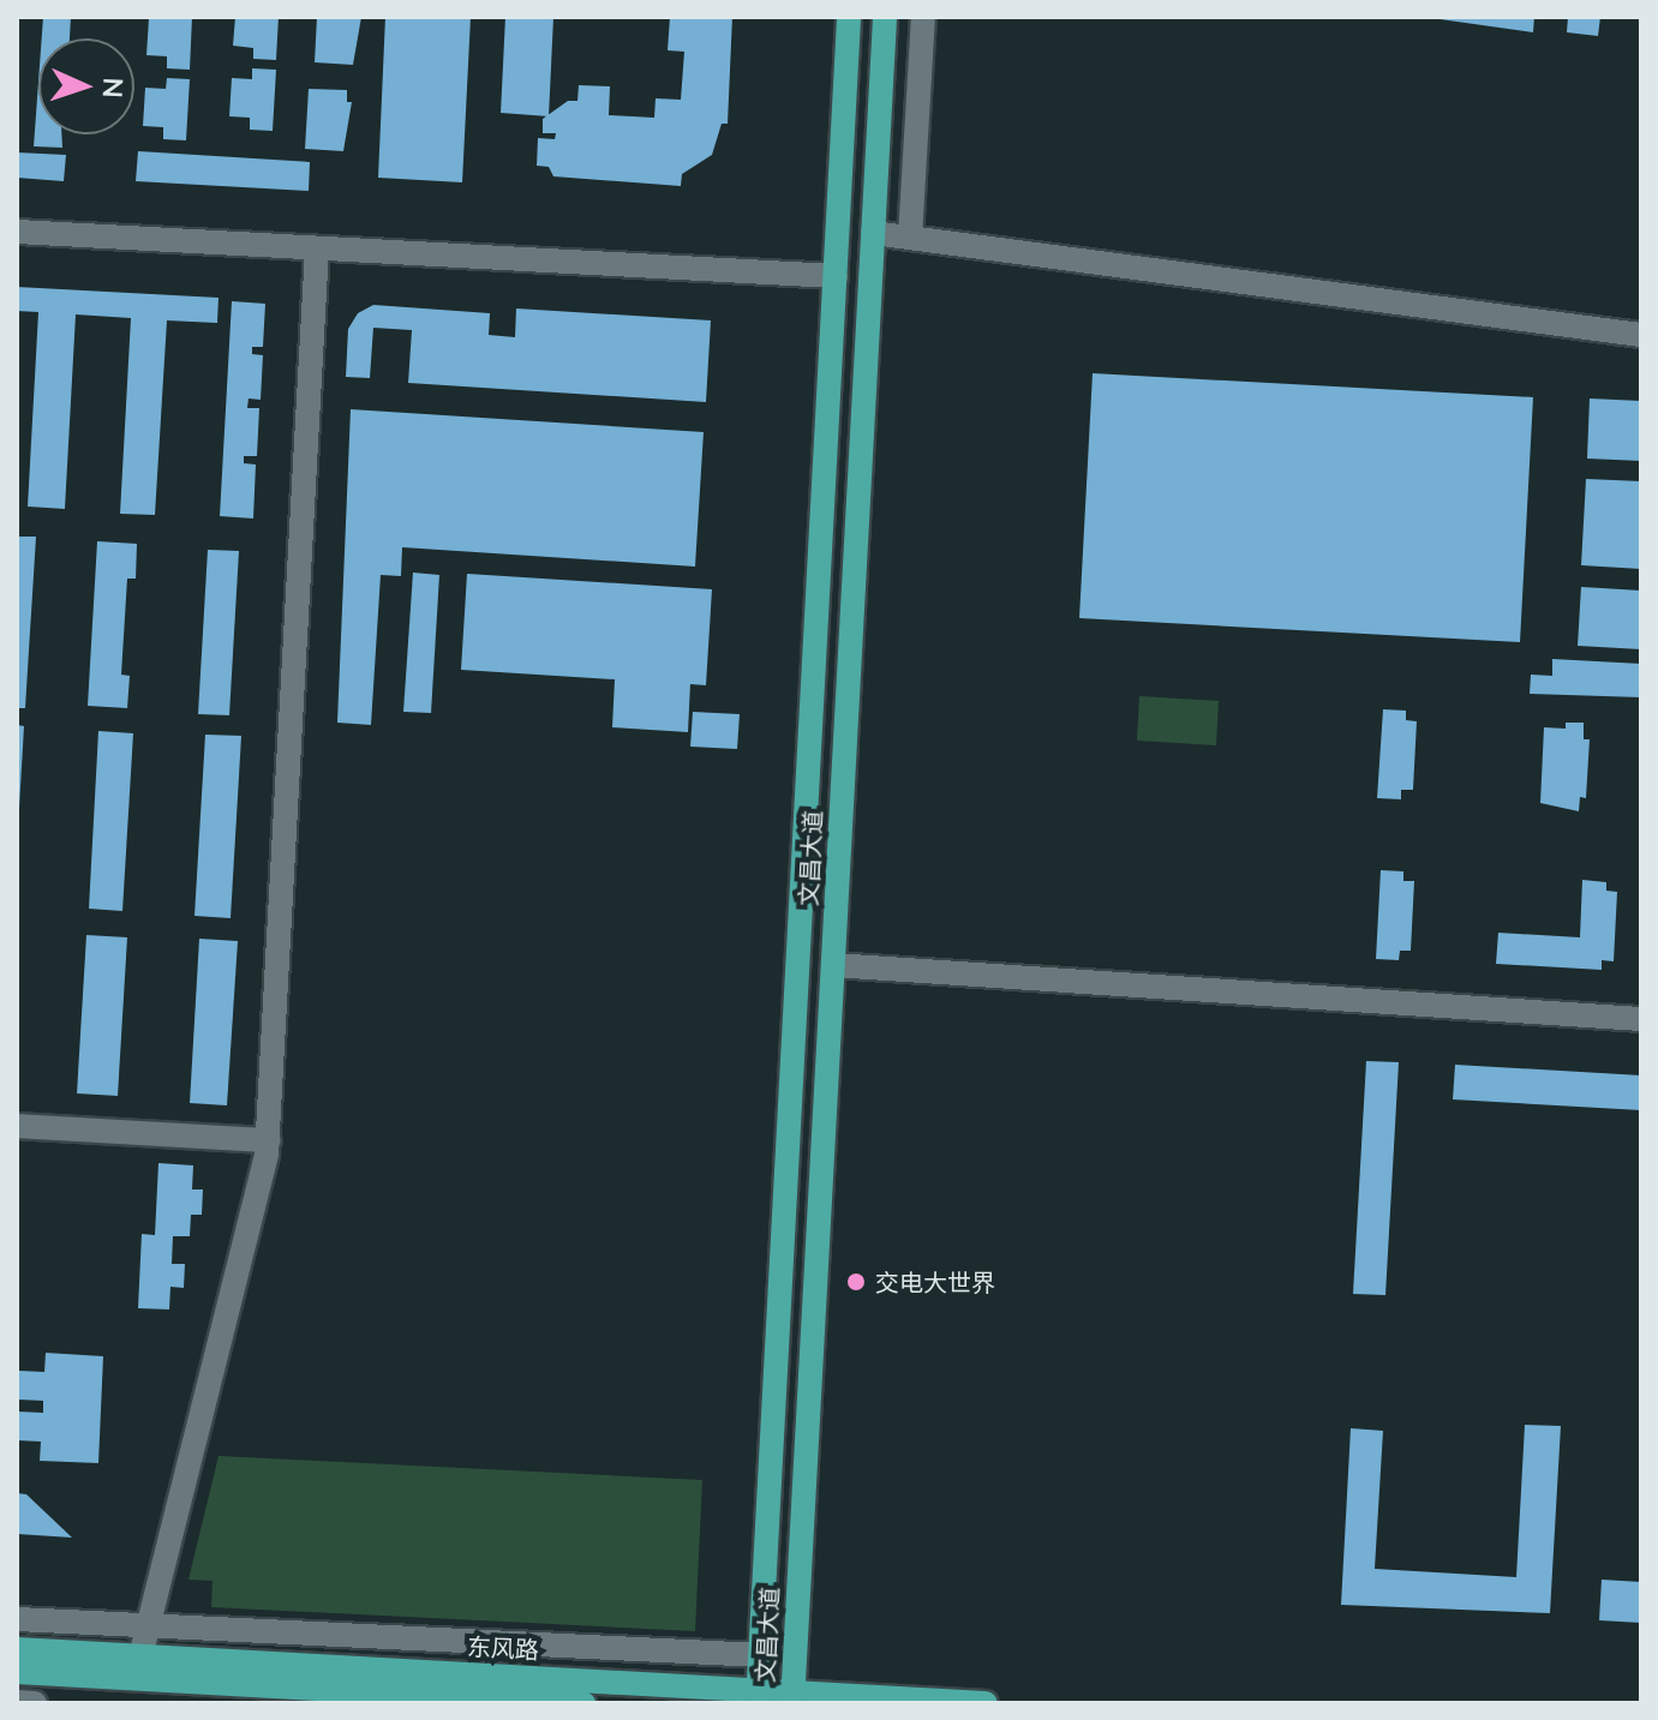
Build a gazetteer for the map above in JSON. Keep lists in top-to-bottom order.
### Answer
{
  "streets": {
    "main road": ["文昌大道", "东风路"]
  },
  "crossings": [
    ["文昌大道", "东风路"]
  ],
  "places": ["交电大世界"],
  "north": "right"
}
